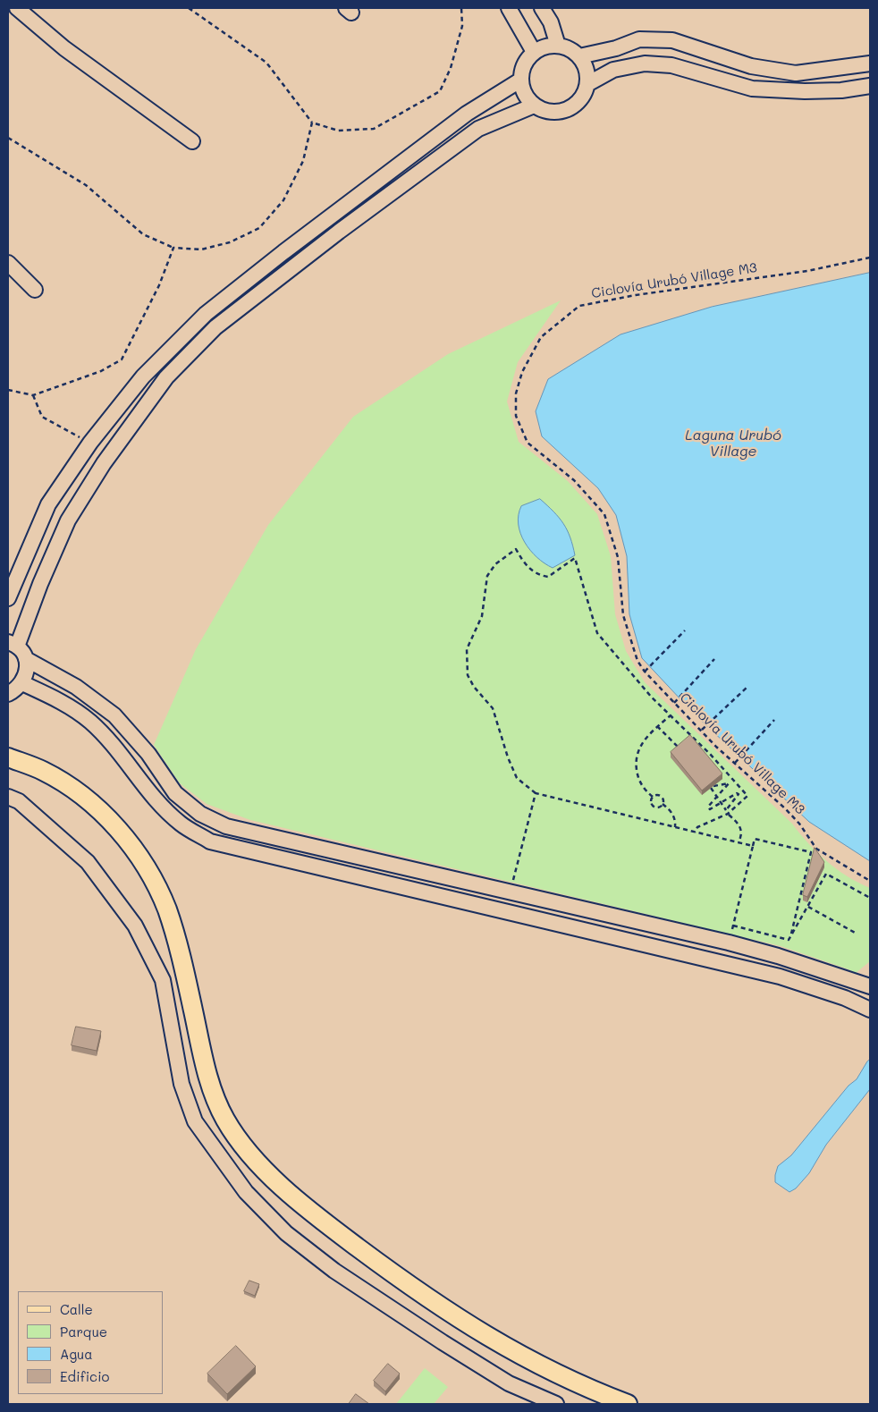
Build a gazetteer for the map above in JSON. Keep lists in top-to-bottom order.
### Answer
{
  "streets": {
    "path": ["Ciclovía Urubó Village M3"]
  },
  "water": ["Laguna Urubó Village"],
  "legend": [
    "Calle",
    "Parque",
    "Agua",
    "Edificio"
  ]
}
